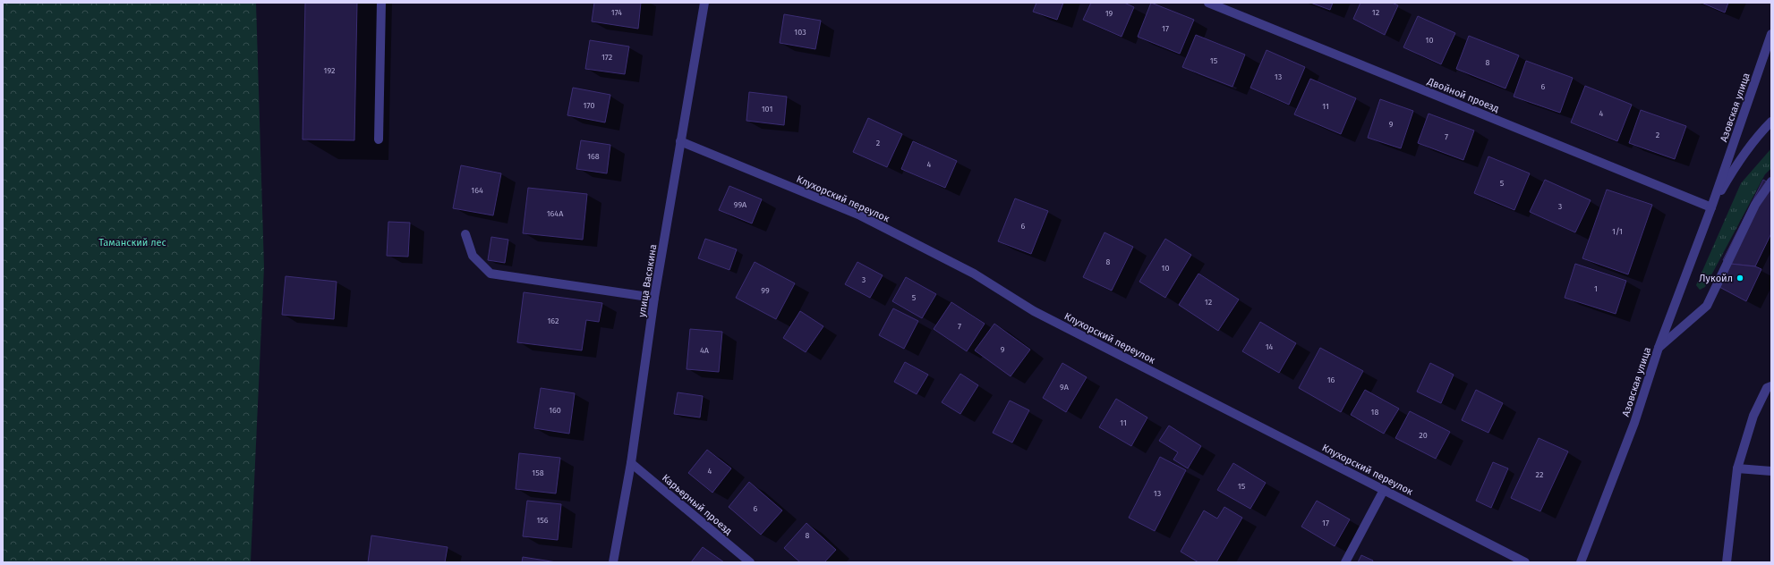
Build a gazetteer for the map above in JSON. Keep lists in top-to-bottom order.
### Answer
{
  "streets": {
    "street": [
      "Двойной проезд",
      "Азовская улица",
      "Клухорский переулок",
      "улица Васякина",
      "Карьерный проезд"
    ]
  },
  "crossings": [
    ["Двойной проезд", "Азовская улица"],
    ["Клухорский переулок", "улица Васякина"],
    ["улица Васякина", "Карьерный проезд"]
  ],
  "parks": ["Таманский лес"],
  "places": ["Лукойл"],
  "house_numbers": [
    "174",
    "12",
    "19",
    "17",
    "103",
    "10",
    "172",
    "15",
    "8",
    "192",
    "13",
    "6",
    "170",
    "11",
    "101",
    "4",
    "9",
    "2",
    "7",
    "2",
    "168",
    "4",
    "5",
    "164",
    "99А",
    "3",
    "164А",
    "6",
    "1/1",
    "8",
    "10",
    "3",
    "1",
    "99",
    "5",
    "12",
    "162",
    "7",
    "14",
    "9",
    "4А",
    "16",
    "9А",
    "160",
    "18",
    "11",
    "20",
    "4",
    "158",
    "22",
    "15",
    "13",
    "6",
    "156",
    "17",
    "8"
  ]
}
